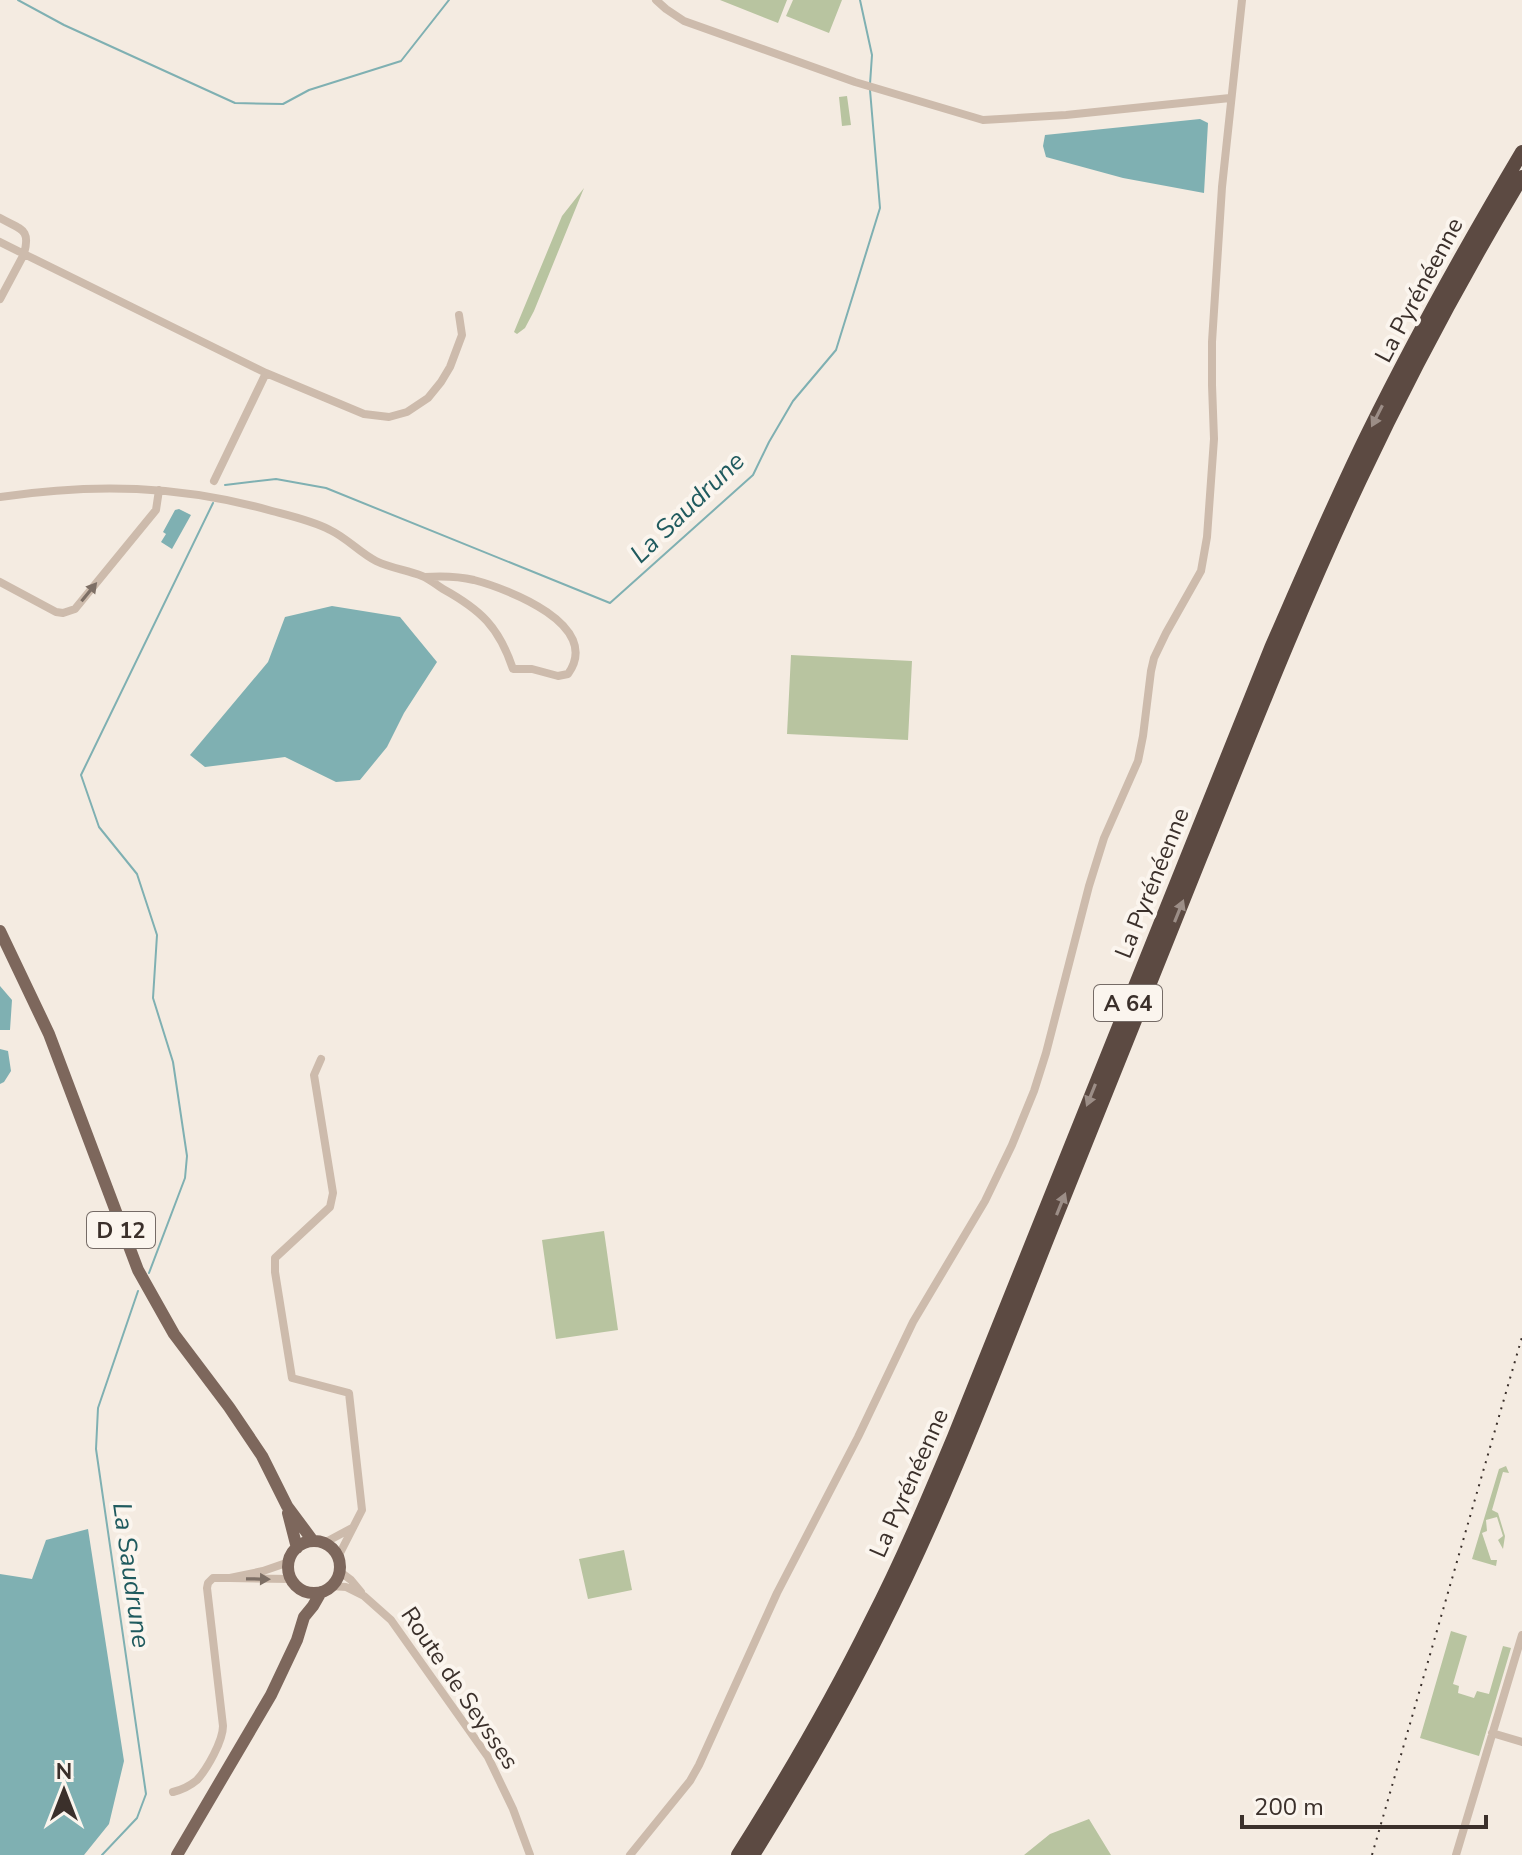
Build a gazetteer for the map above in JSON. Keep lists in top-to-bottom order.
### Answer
{
  "streets": {
    "highway": ["La Pyrénéenne", "A 64"],
    "main road": ["D 12"],
    "street": ["Route de Seysses"]
  },
  "crossings": [
    ["D 12", "Route de Seysses"]
  ],
  "water": ["La Saudrune"],
  "scale_bar": "200 m",
  "north": "top"
}
